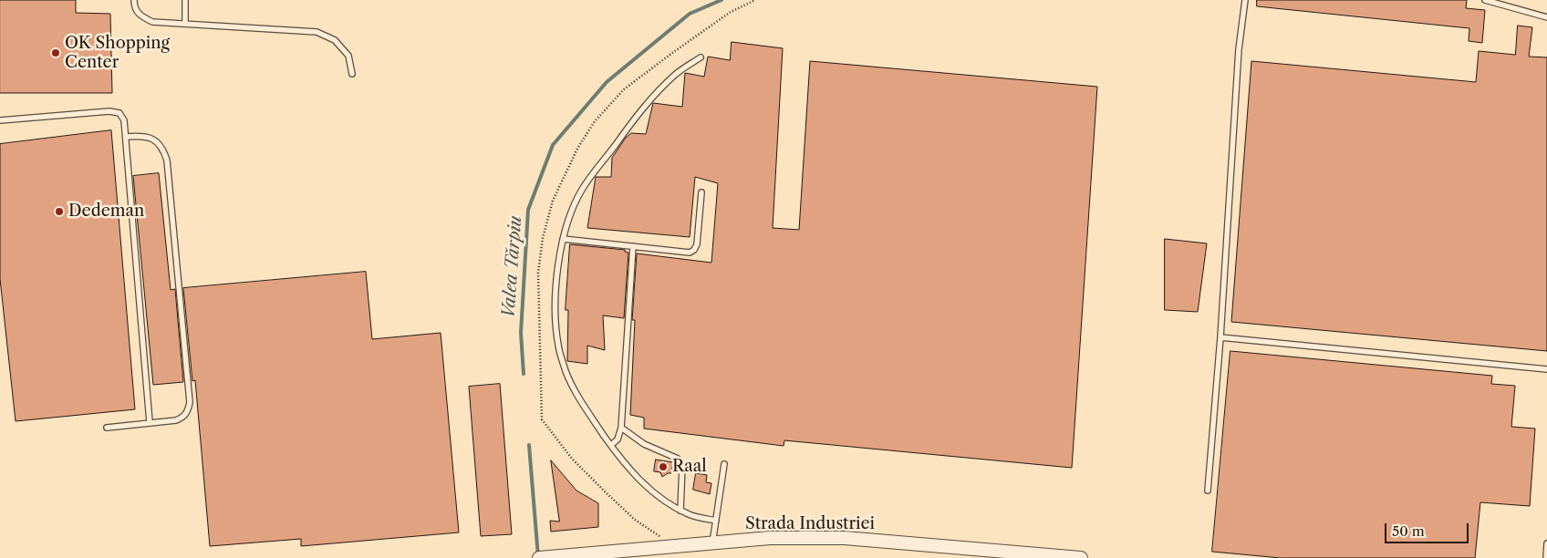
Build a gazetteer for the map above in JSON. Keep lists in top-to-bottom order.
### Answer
{
  "streets": {
    "street": ["Strada Industriei"]
  },
  "water": ["Valea Tărpiu"],
  "places": ["OK Shopping Center", "Dedeman", "Raal"],
  "scale_bar": "50 m"
}
